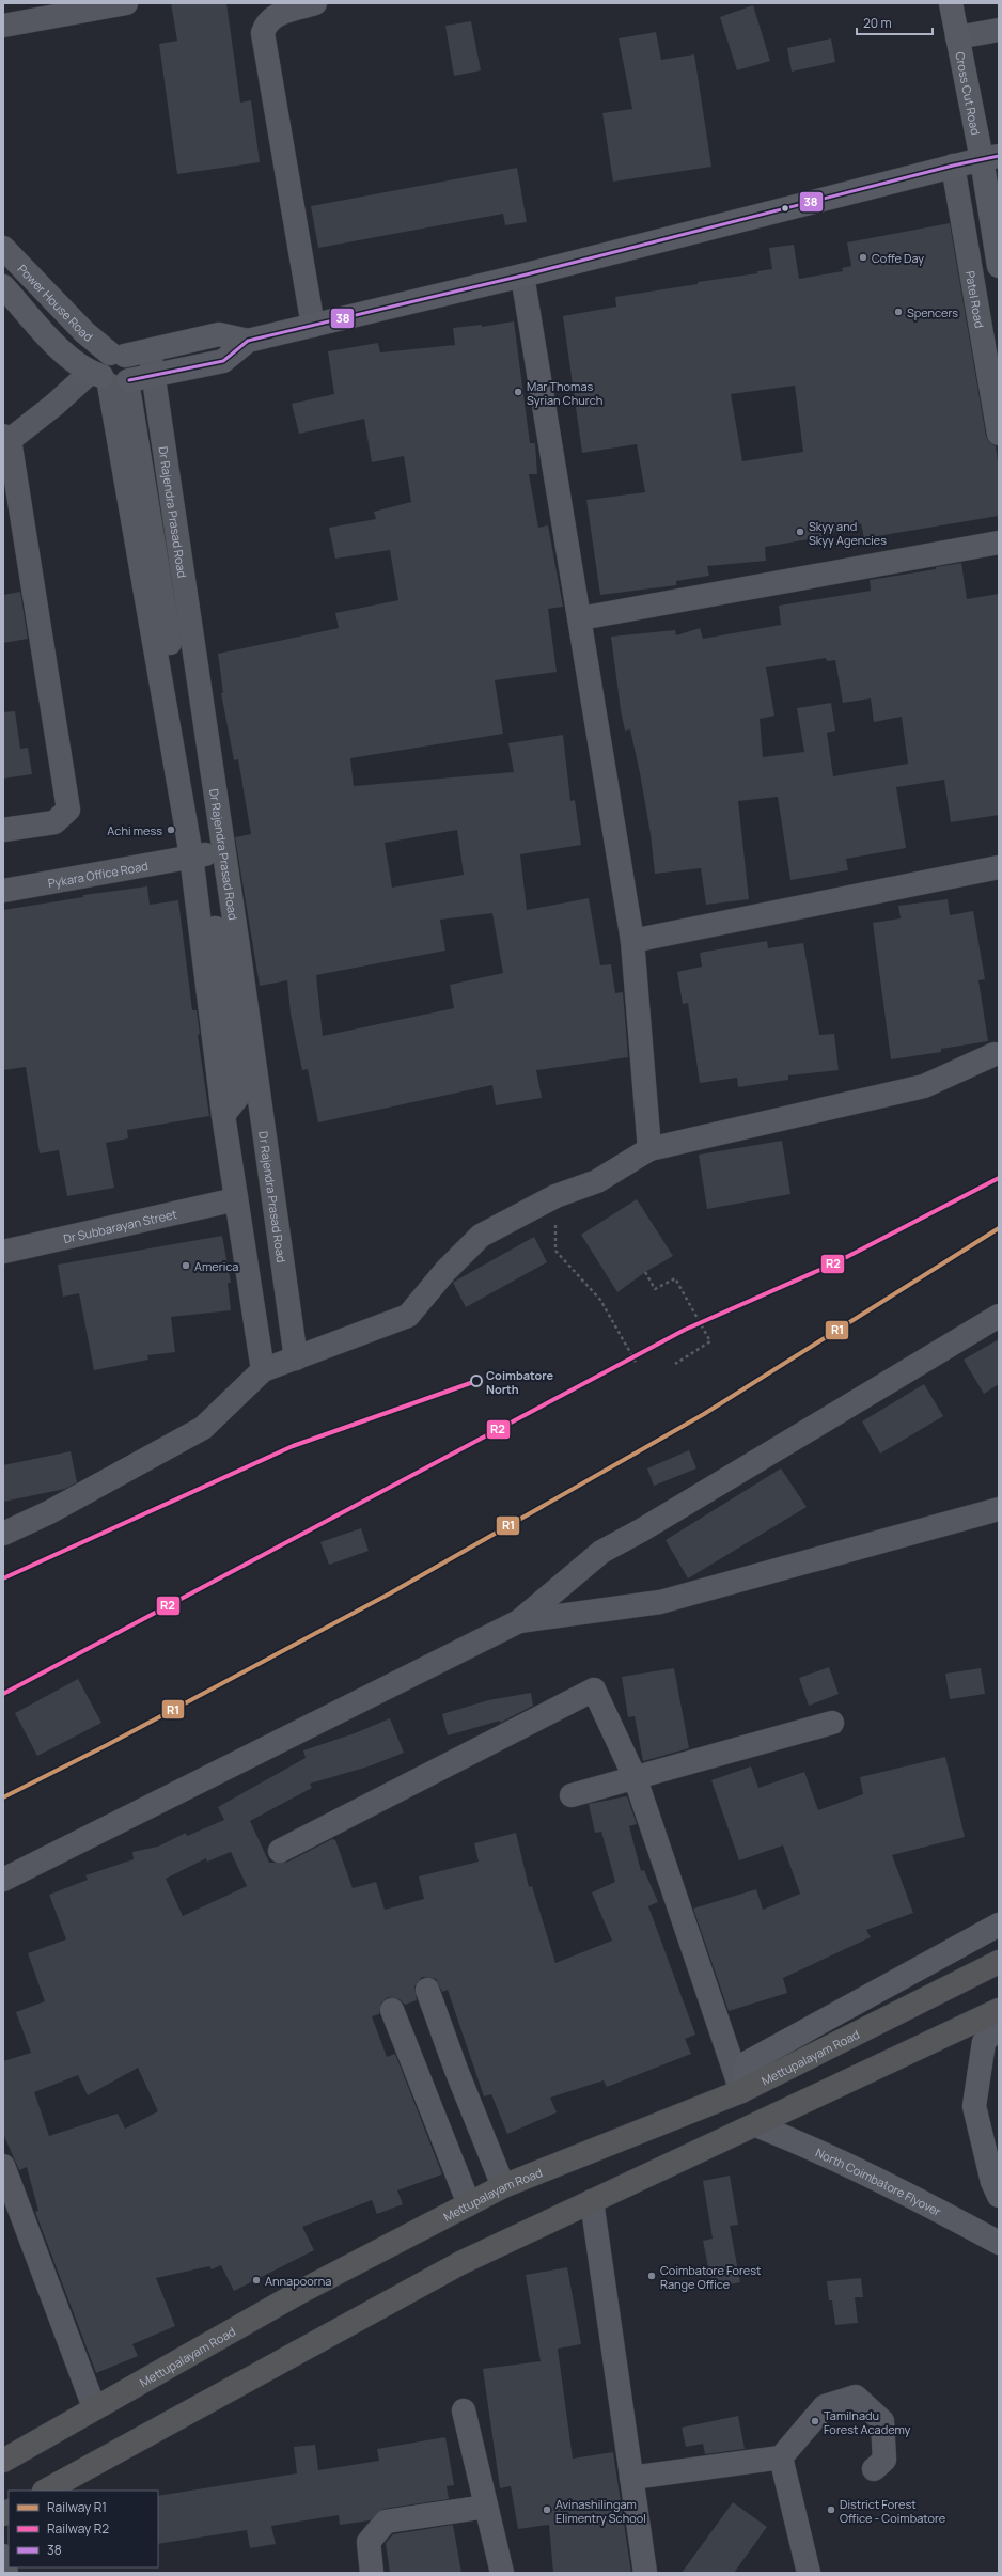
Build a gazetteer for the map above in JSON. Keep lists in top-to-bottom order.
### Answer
{
  "streets": {
    "highway": ["Mettupalayam Road"],
    "main road": ["Cross Cut Road", "Power House Road", "North Coimbatore Flyover"],
    "street": [
      "Patel Road",
      "Dr Rajendra Prasad Road",
      "Pykara Office Road",
      "Dr Subbarayan Street"
    ]
  },
  "places": [
    "Coffe Day",
    "Spencers",
    "Mar Thomas Syrian Church",
    "Skyy and Skyy Agencies",
    "Achi mess",
    "America",
    "Coimbatore North",
    "Coimbatore Forest Range Office",
    "Annapoorna",
    "Tamilnadu Forest Academy",
    "Avinashilingam Elimentry School",
    "District Forest Office - Coimbatore"
  ],
  "lines": ["transit line 38", "rail line R2", "rail line R1"],
  "legend": ["Railway R1", "Railway R2", "38"],
  "scale_bar": "20 m"
}
